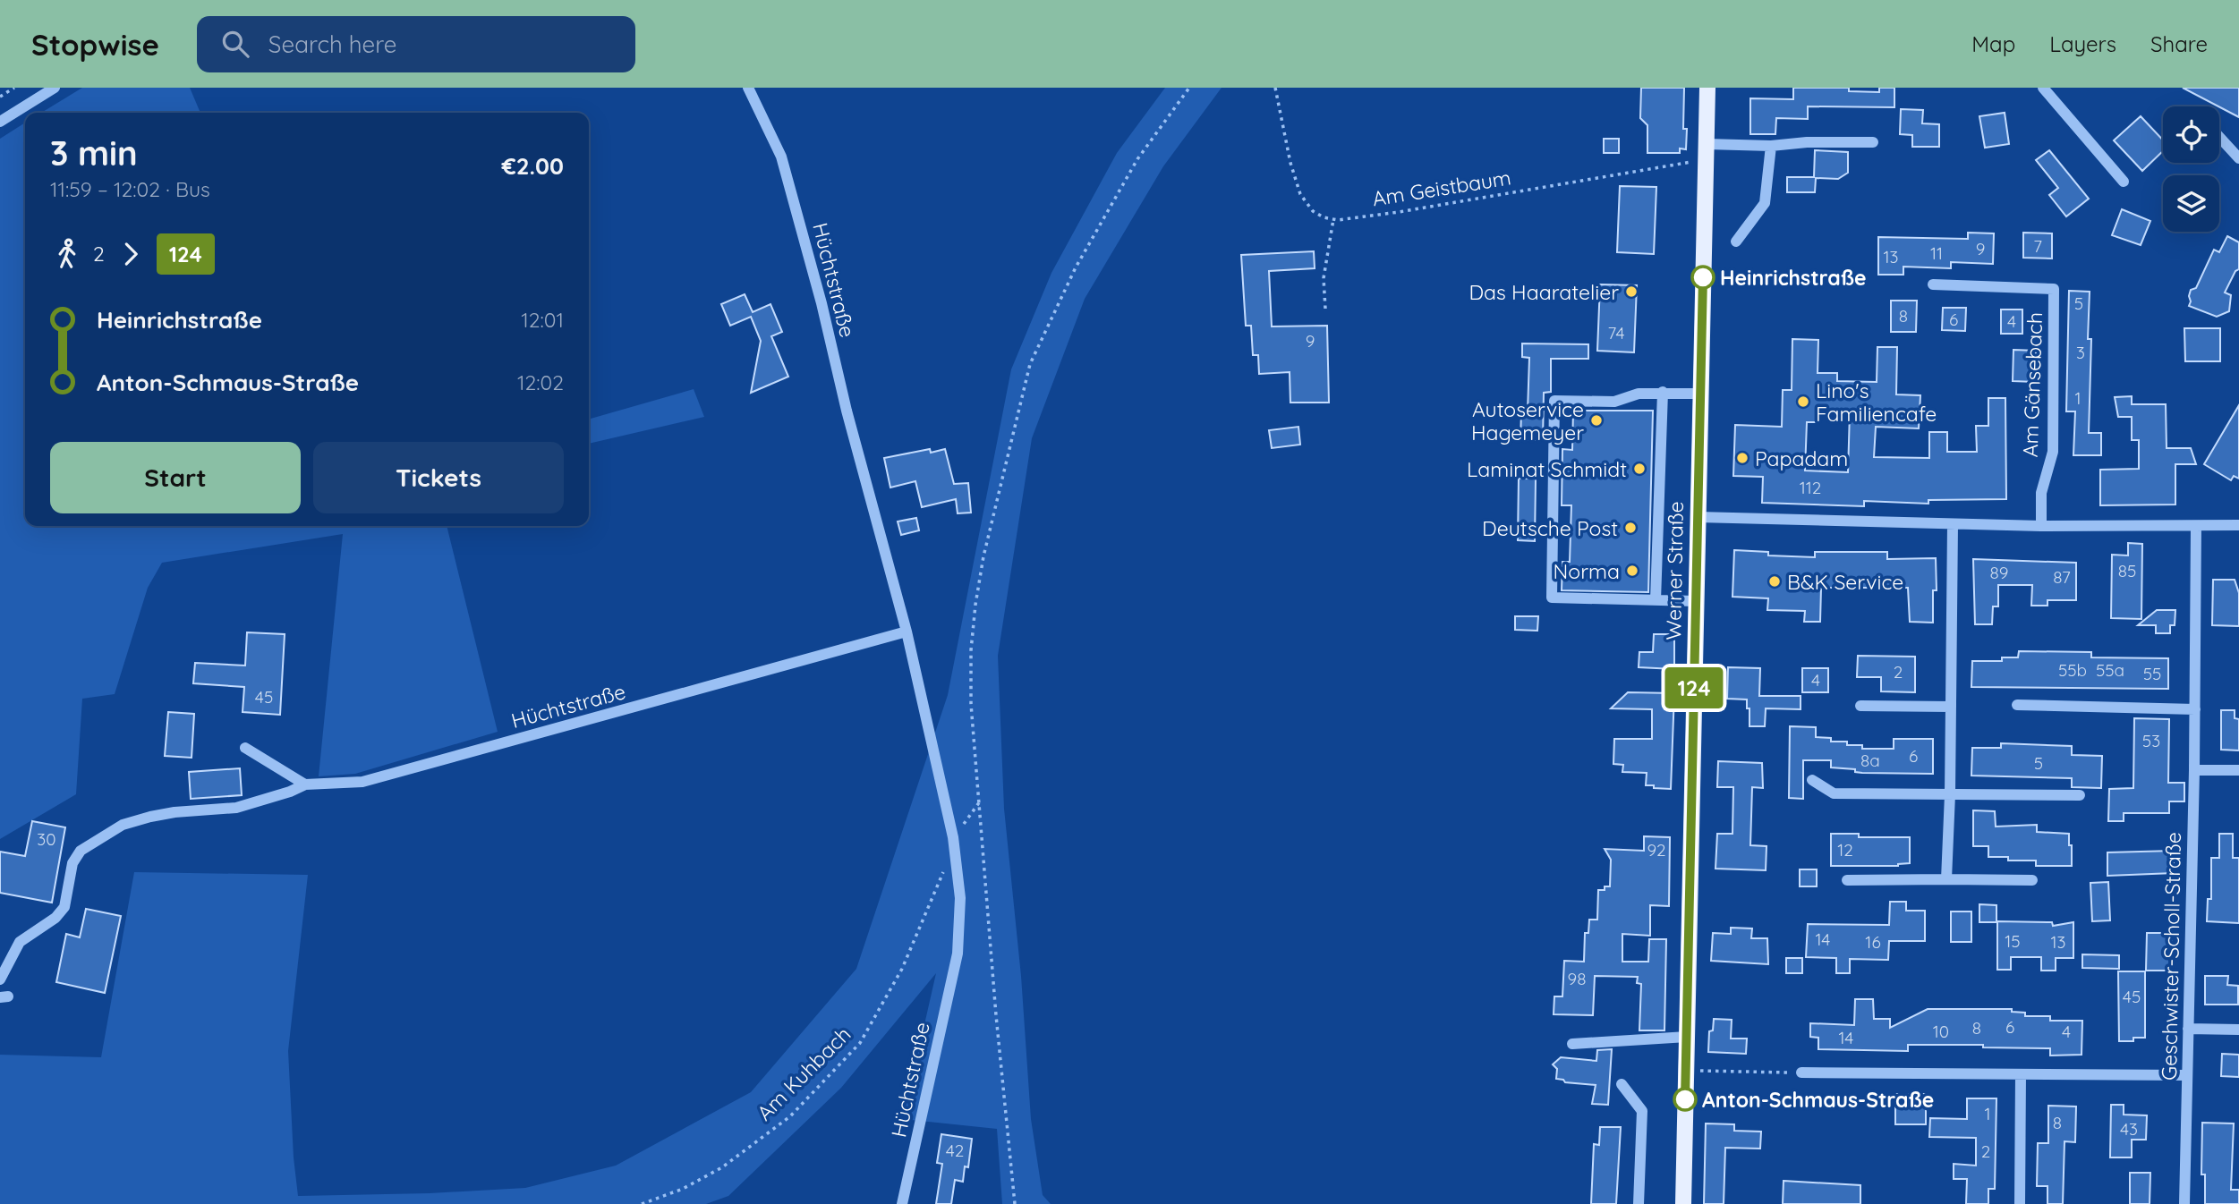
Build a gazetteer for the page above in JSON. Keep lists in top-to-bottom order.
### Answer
{
  "streets": {
    "main road": ["Werner Straße"],
    "street": ["Hüchtstraße", "Am Gänsebach", "Geschwister-Scholl-Straße"],
    "path": ["Am Geistbaum", "Am Kuhbach"]
  },
  "crossings": [
    ["Am Geistbaum", "Werner Straße"]
  ],
  "places": [
    "Heinrichstraße",
    "Das Haaratelier",
    "Lino's Familiencafe",
    "Autoservice Hagemeyer",
    "Papadam",
    "Laminat Schmidt",
    "Deutsche Post",
    "Norma",
    "B&K Service",
    "Anton-Schmaus-Straße"
  ],
  "lines": ["bus line 124"],
  "house_numbers": [
    "7",
    "9",
    "11",
    "13",
    "5",
    "8",
    "6",
    "4",
    "74",
    "9",
    "3",
    "1",
    "112",
    "85",
    "89",
    "87",
    "55b",
    "55a",
    "2",
    "55",
    "4",
    "45",
    "53",
    "6",
    "8a",
    "5",
    "30",
    "92",
    "12",
    "14",
    "15",
    "16",
    "13",
    "98",
    "45",
    "6",
    "8",
    "10",
    "4",
    "14",
    "1",
    "8",
    "43",
    "42",
    "2"
  ],
  "page": {
    "header": "Stopwise",
    "search": "Search here",
    "nav": ["Map", "Layers", "Share"],
    "on_map": "124",
    "heading": ["3 min", "11:59 – 12:02 · Bus", "€2.00"],
    "legs": ["2", "124"],
    "list": [
      {
        "name": "Heinrichstraße",
        "value": "12:01"
      },
      {
        "name": "Anton-Schmaus-Straße",
        "value": "12:02"
      }
    ],
    "buttons": ["Start", "Tickets"]
  }
}
